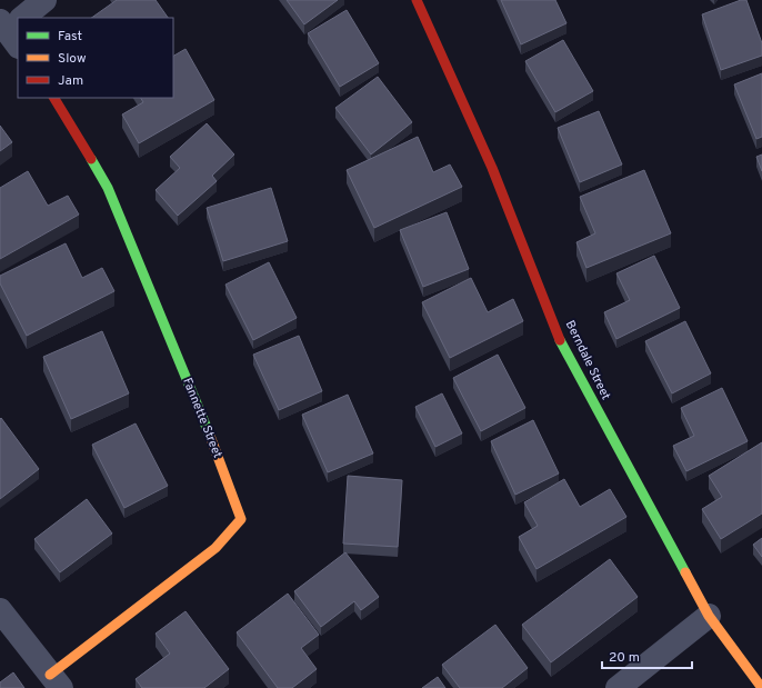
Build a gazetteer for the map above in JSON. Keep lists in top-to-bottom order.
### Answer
{
  "streets": {
    "street": ["Berndale Street", "Fannette Street"]
  },
  "legend": ["Fast", "Slow", "Jam"],
  "scale_bar": "20 m"
}
